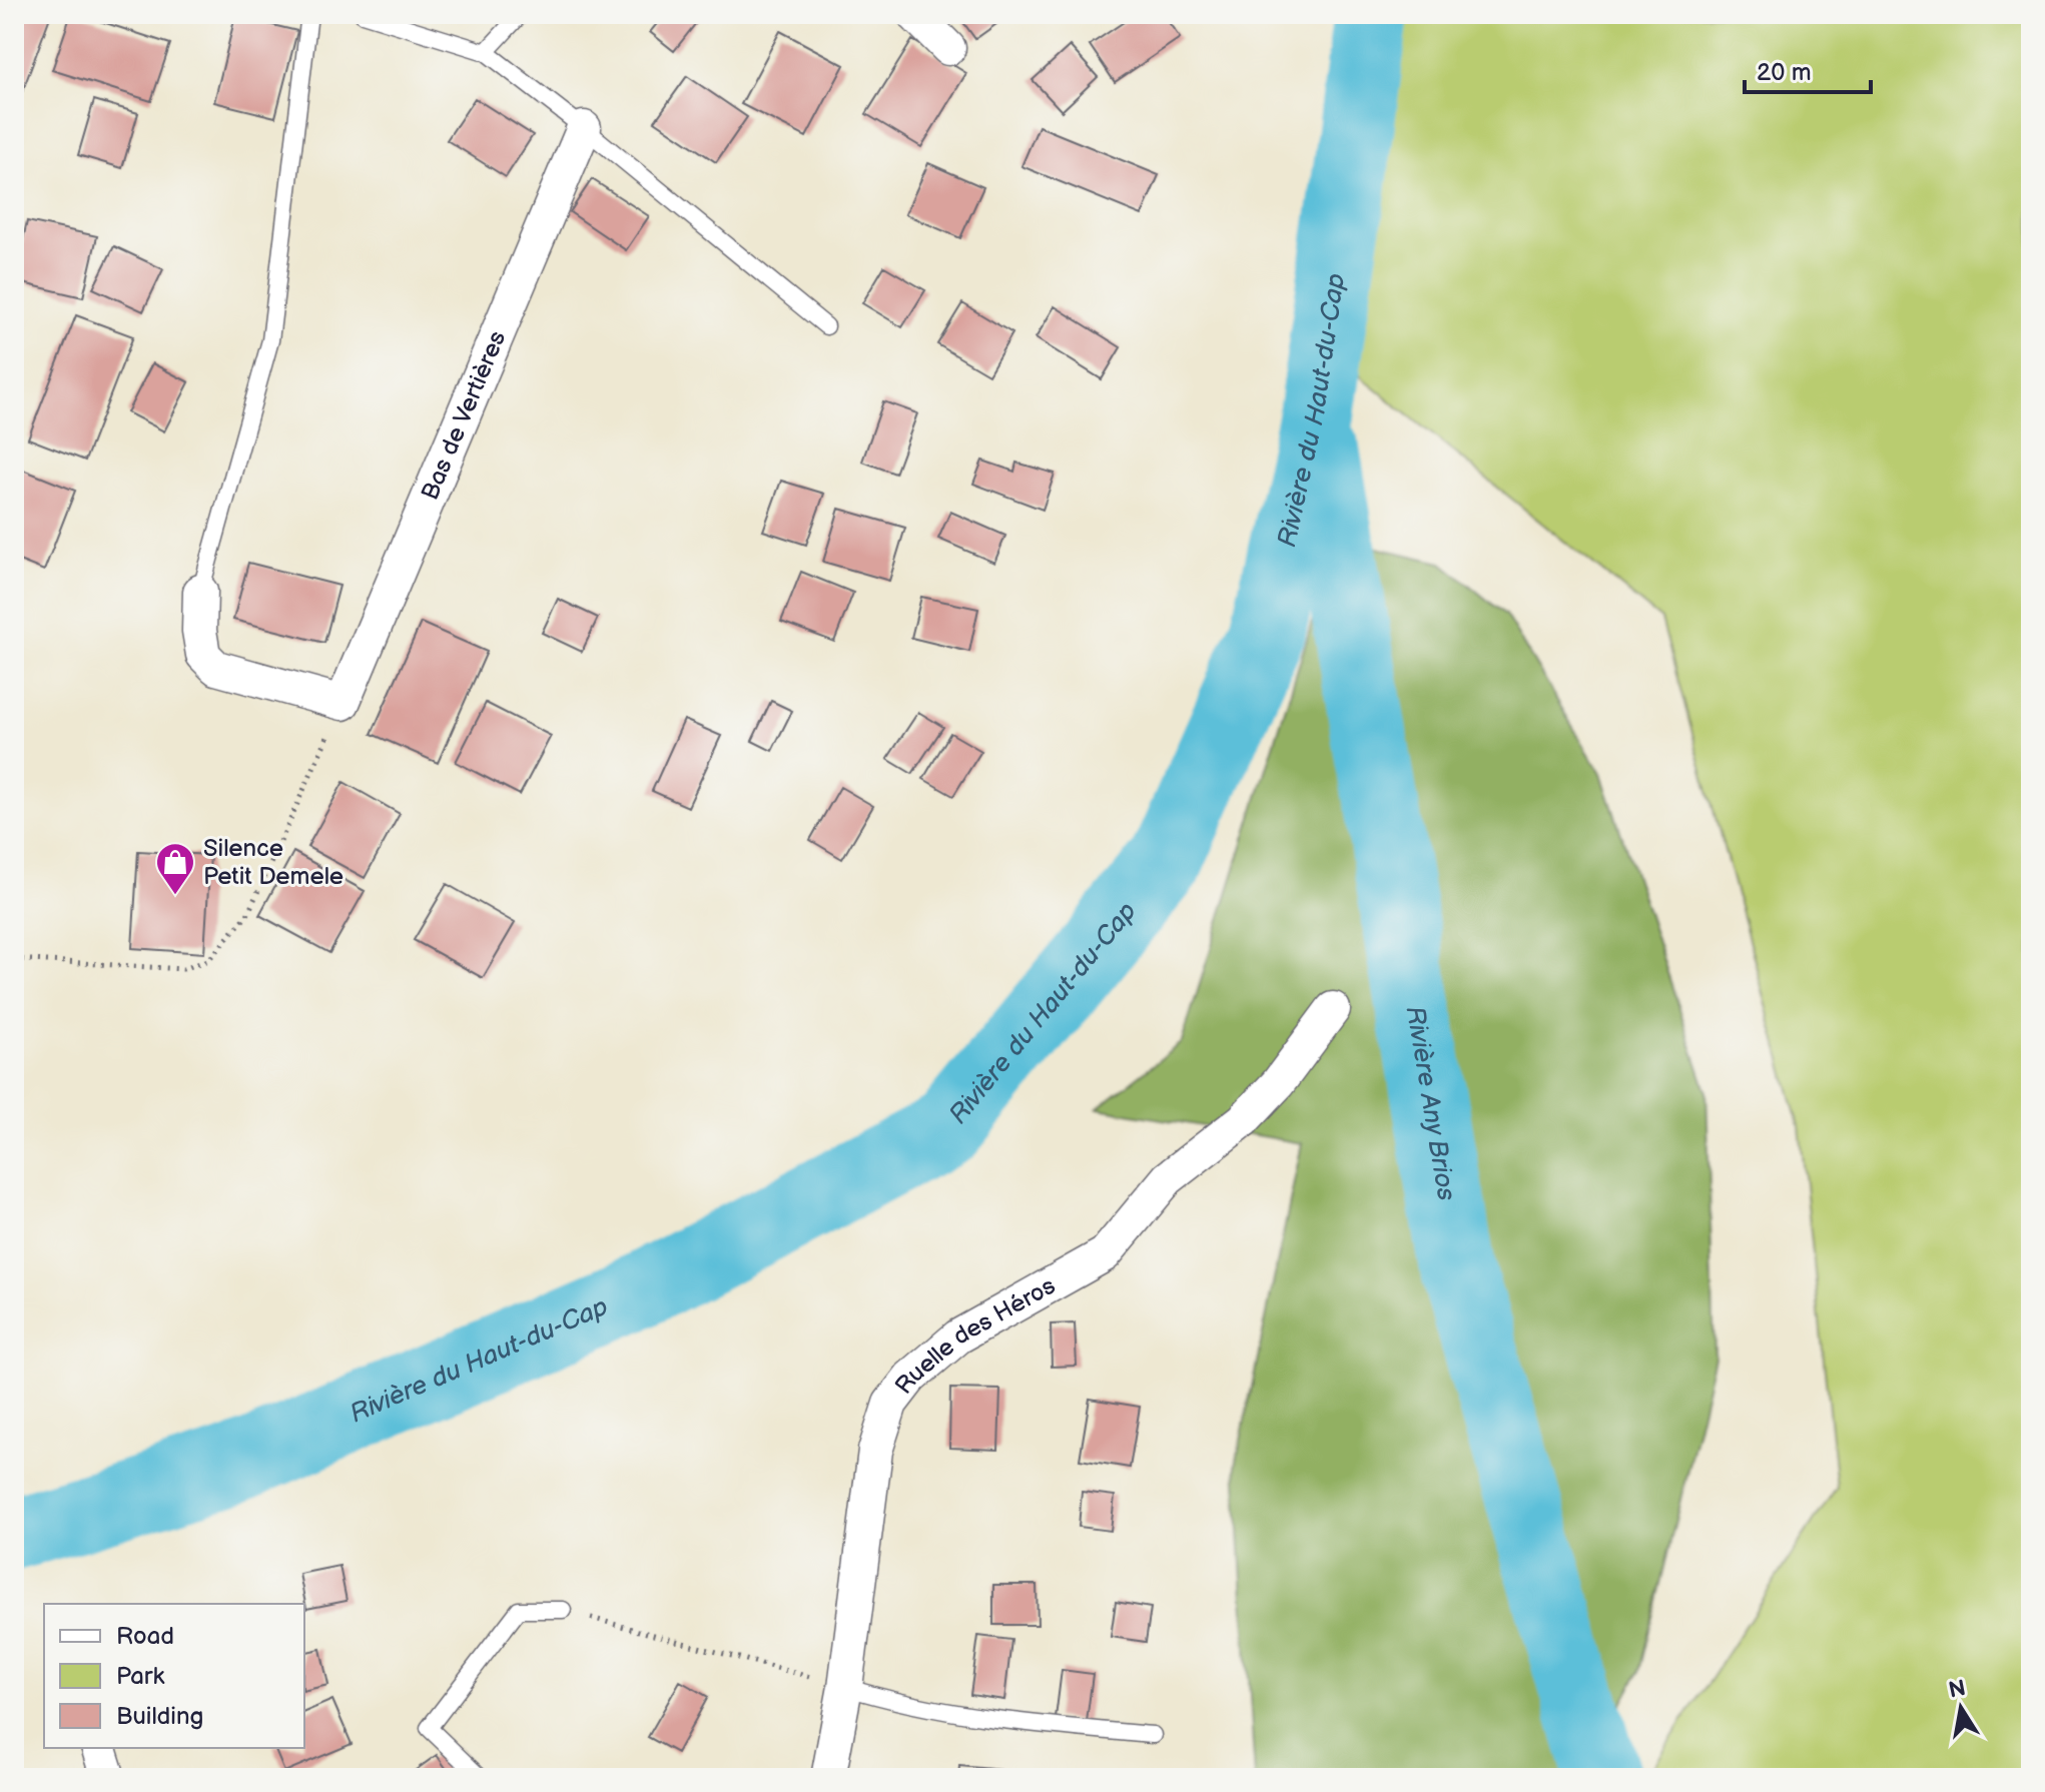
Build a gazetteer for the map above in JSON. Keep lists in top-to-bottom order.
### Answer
{
  "streets": {
    "street": ["Bas de Vertières", "Ruelle des Héros"]
  },
  "water": ["Rivière du Haut-du-Cap", "Rivière Any Brios"],
  "places": {
    "shop": ["Silence Petit Demele"]
  },
  "legend": ["Road", "Park", "Building"],
  "scale_bar": "20 m",
  "north": "top"
}
